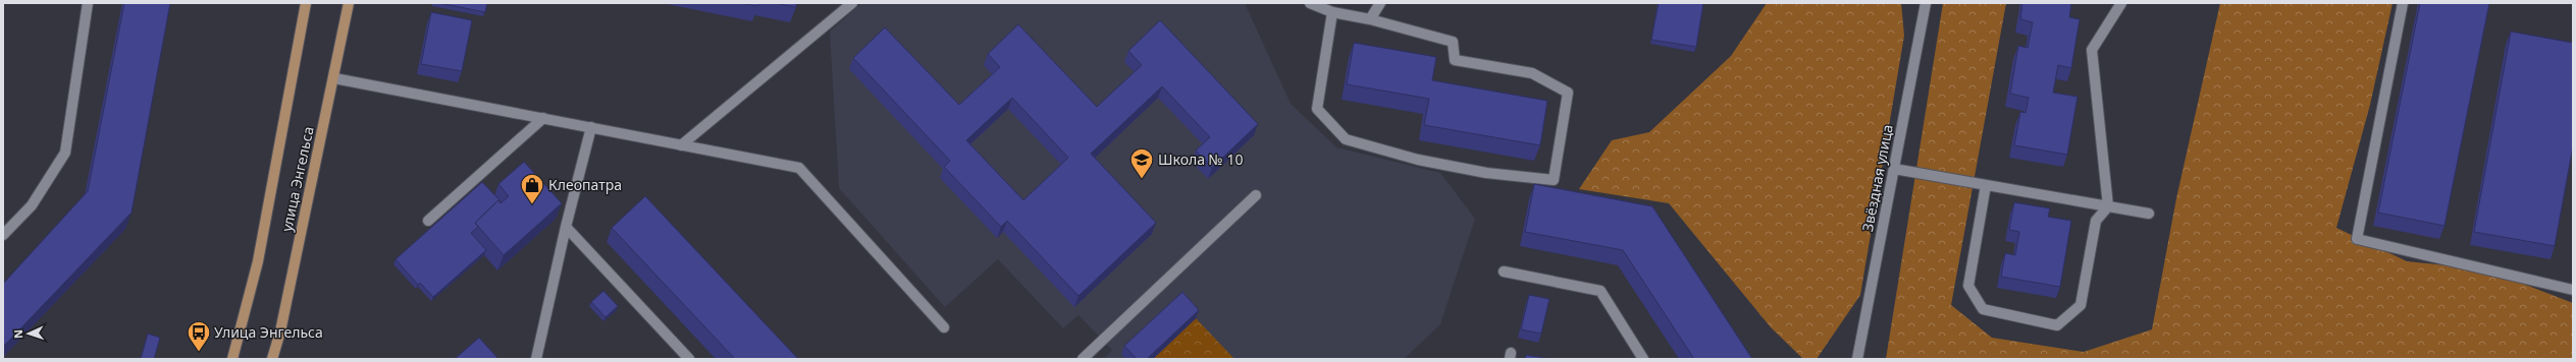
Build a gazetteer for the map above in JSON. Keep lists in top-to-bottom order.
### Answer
{
  "streets": {
    "main road": ["улица Энгельса"],
    "street": ["Звёздная улица"]
  },
  "places": {
    "school or university": ["Школа № 10"],
    "shop": ["Клеопатра"],
    "bus stop": ["Улица Энгельса"]
  },
  "north": "left"
}
